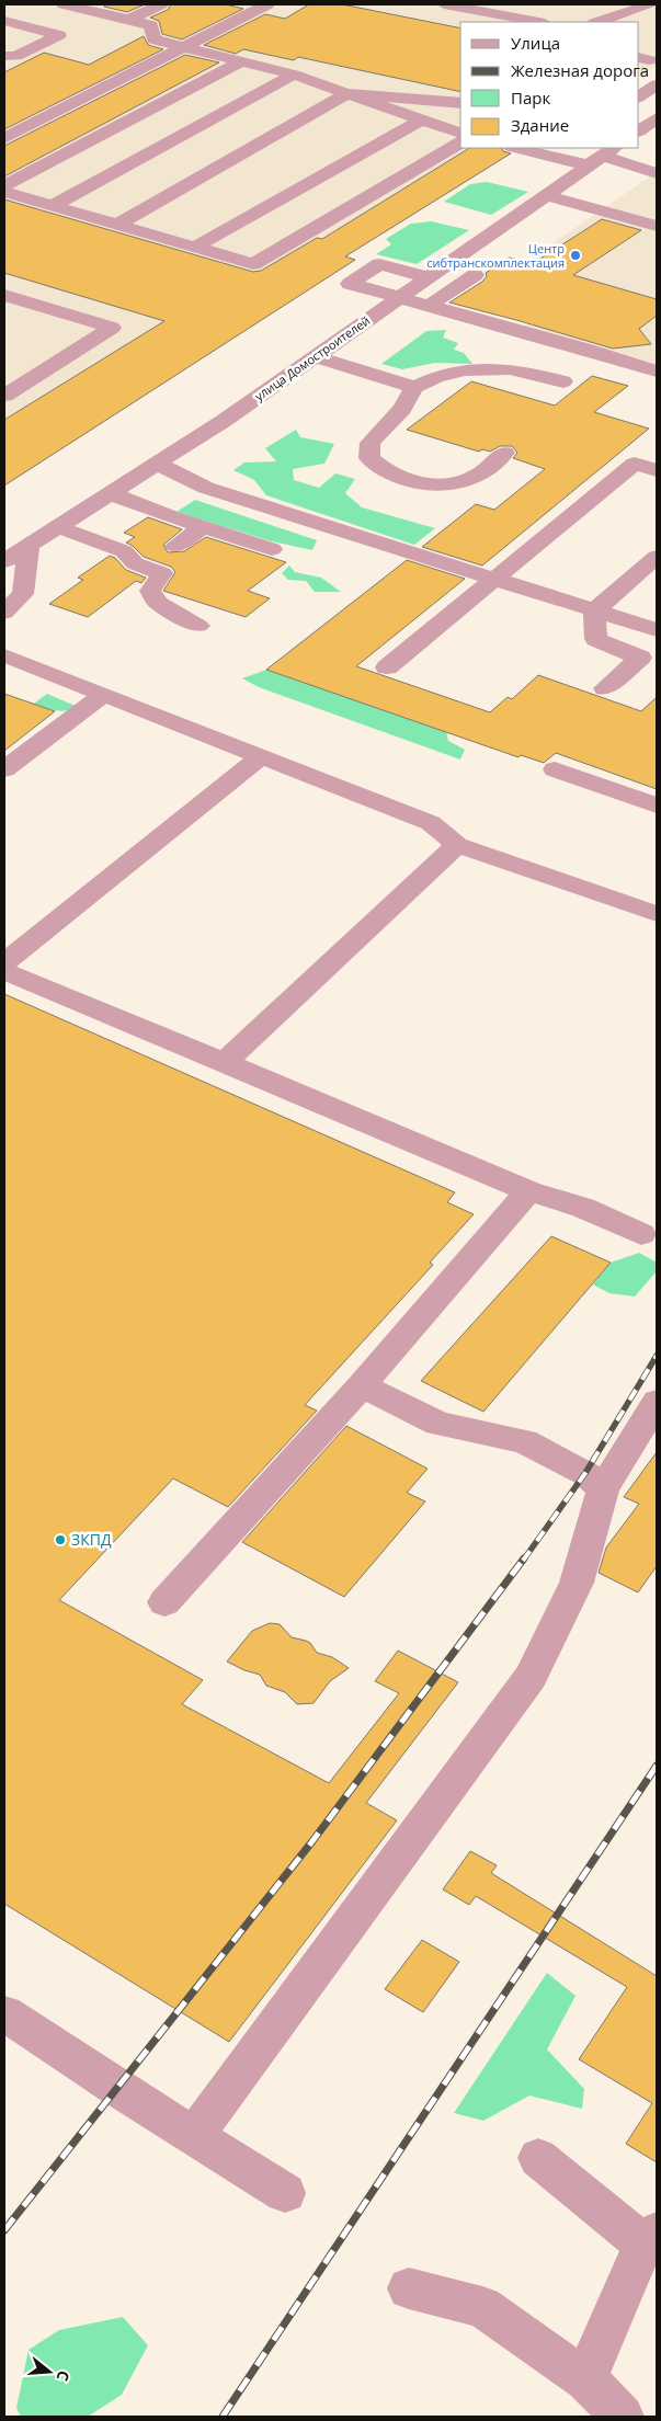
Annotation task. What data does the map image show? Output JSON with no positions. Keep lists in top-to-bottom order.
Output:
{
  "streets": {
    "street": ["улица Домостроителей"]
  },
  "places": ["Центр сибтранскомплектация", "ЗКПД"],
  "legend": [
    "Улица",
    "Железная дорога",
    "Парк",
    "Здание"
  ],
  "north": "right"
}
